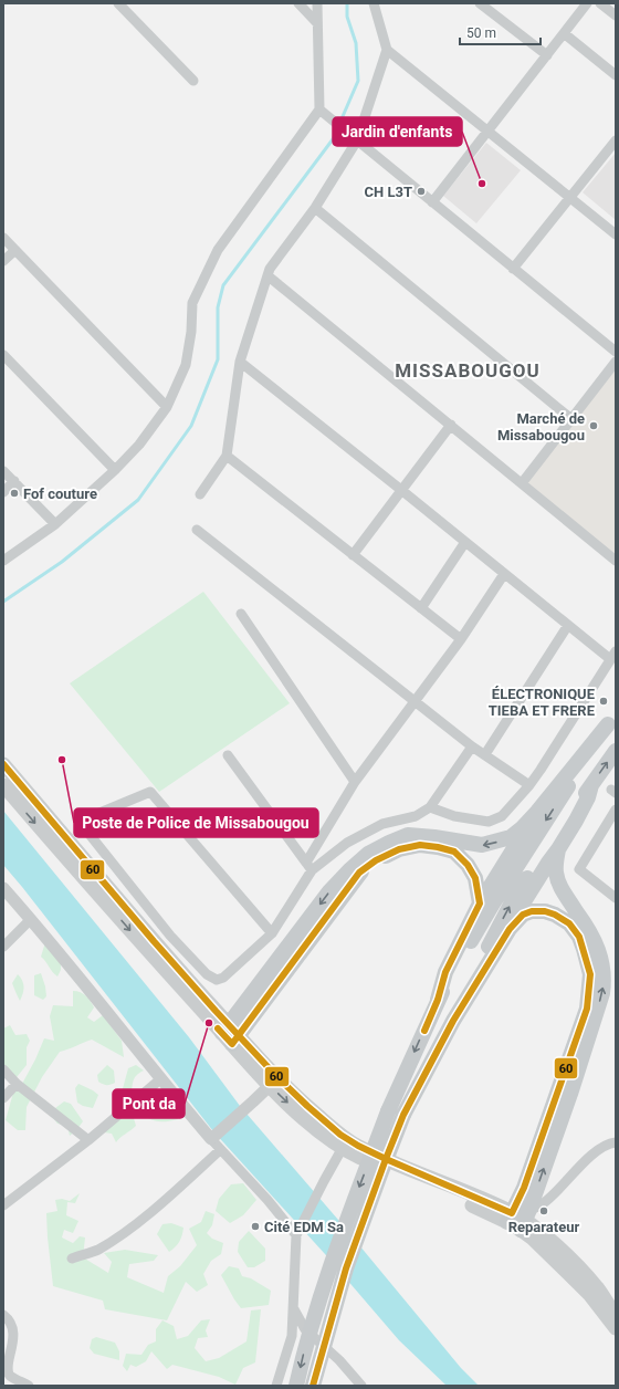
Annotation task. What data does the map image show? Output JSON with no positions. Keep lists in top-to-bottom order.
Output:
{
  "districts": ["MISSABOUGOU"],
  "places": [
    "Jardin d'enfants",
    "CH L3T",
    "Marché de Missabougou",
    "Fof couture",
    "ÉLECTRONIQUE TIEBA ET FRERE",
    "Poste de Police de Missabougou",
    "Pont da",
    "Reparateur",
    "Cité EDM Sa"
  ],
  "lines": ["transit line 60"],
  "scale_bar": "50 m"
}
